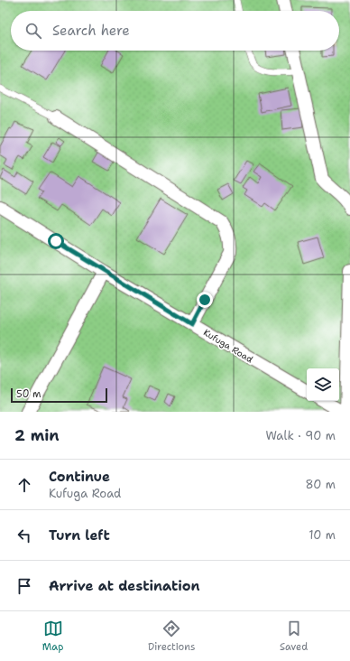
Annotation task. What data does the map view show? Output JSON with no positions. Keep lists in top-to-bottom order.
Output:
{
  "streets": {
    "street": ["Kufuga Road"]
  },
  "scale_bar": "50 m",
  "page": {
    "search": "Search here",
    "scale": "50 m",
    "heading": ["2 min", "Walk · 90 m"],
    "list": [
      ["Continue", "Kufuga Road", "80 m"],
      ["Turn left", "10 m"],
      "Arrive at destination"
    ],
    "nav": ["Map", "Directions", "Saved"]
  }
}
